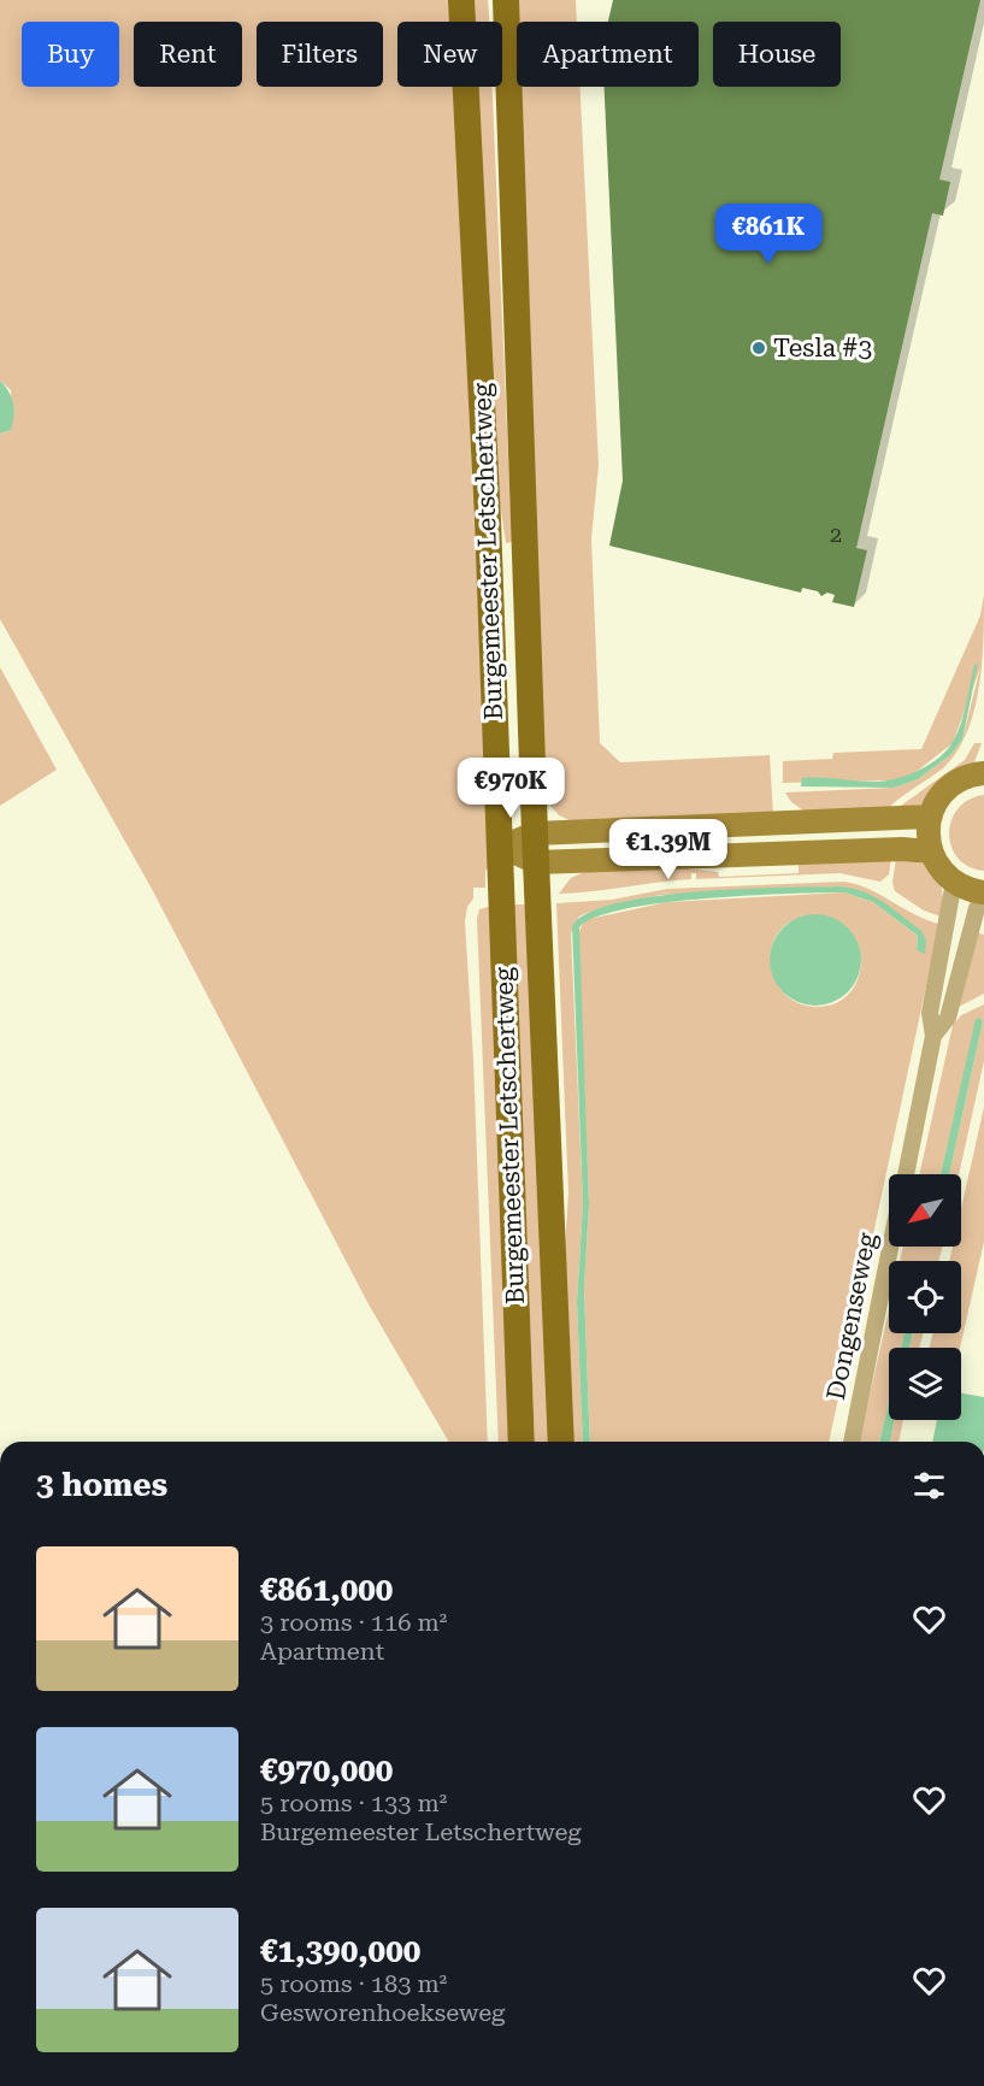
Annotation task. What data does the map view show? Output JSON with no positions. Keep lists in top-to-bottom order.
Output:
{
  "streets": {
    "main road": ["Burgemeester Letschertweg"],
    "street": ["Dongenseweg"]
  },
  "places": ["Tesla #3"],
  "house_numbers": ["2"],
  "north": "bottom left",
  "page": {
    "chip": [
      "Buy",
      "Rent",
      "Filters",
      "New",
      "Apartment",
      "House"
    ],
    "price": ["€861K", "€970K", "€1.39M"],
    "heading": "3 homes",
    "list": [
      {
        "name": "€861,000",
        "note": "3 rooms · 116 m² · Apartment"
      },
      {
        "name": "€970,000",
        "note": "5 rooms · 133 m² · Burgemeester Letschertweg"
      },
      {
        "name": "€1,390,000",
        "note": "5 rooms · 183 m² · Gesworenhoekseweg"
      }
    ]
  }
}
